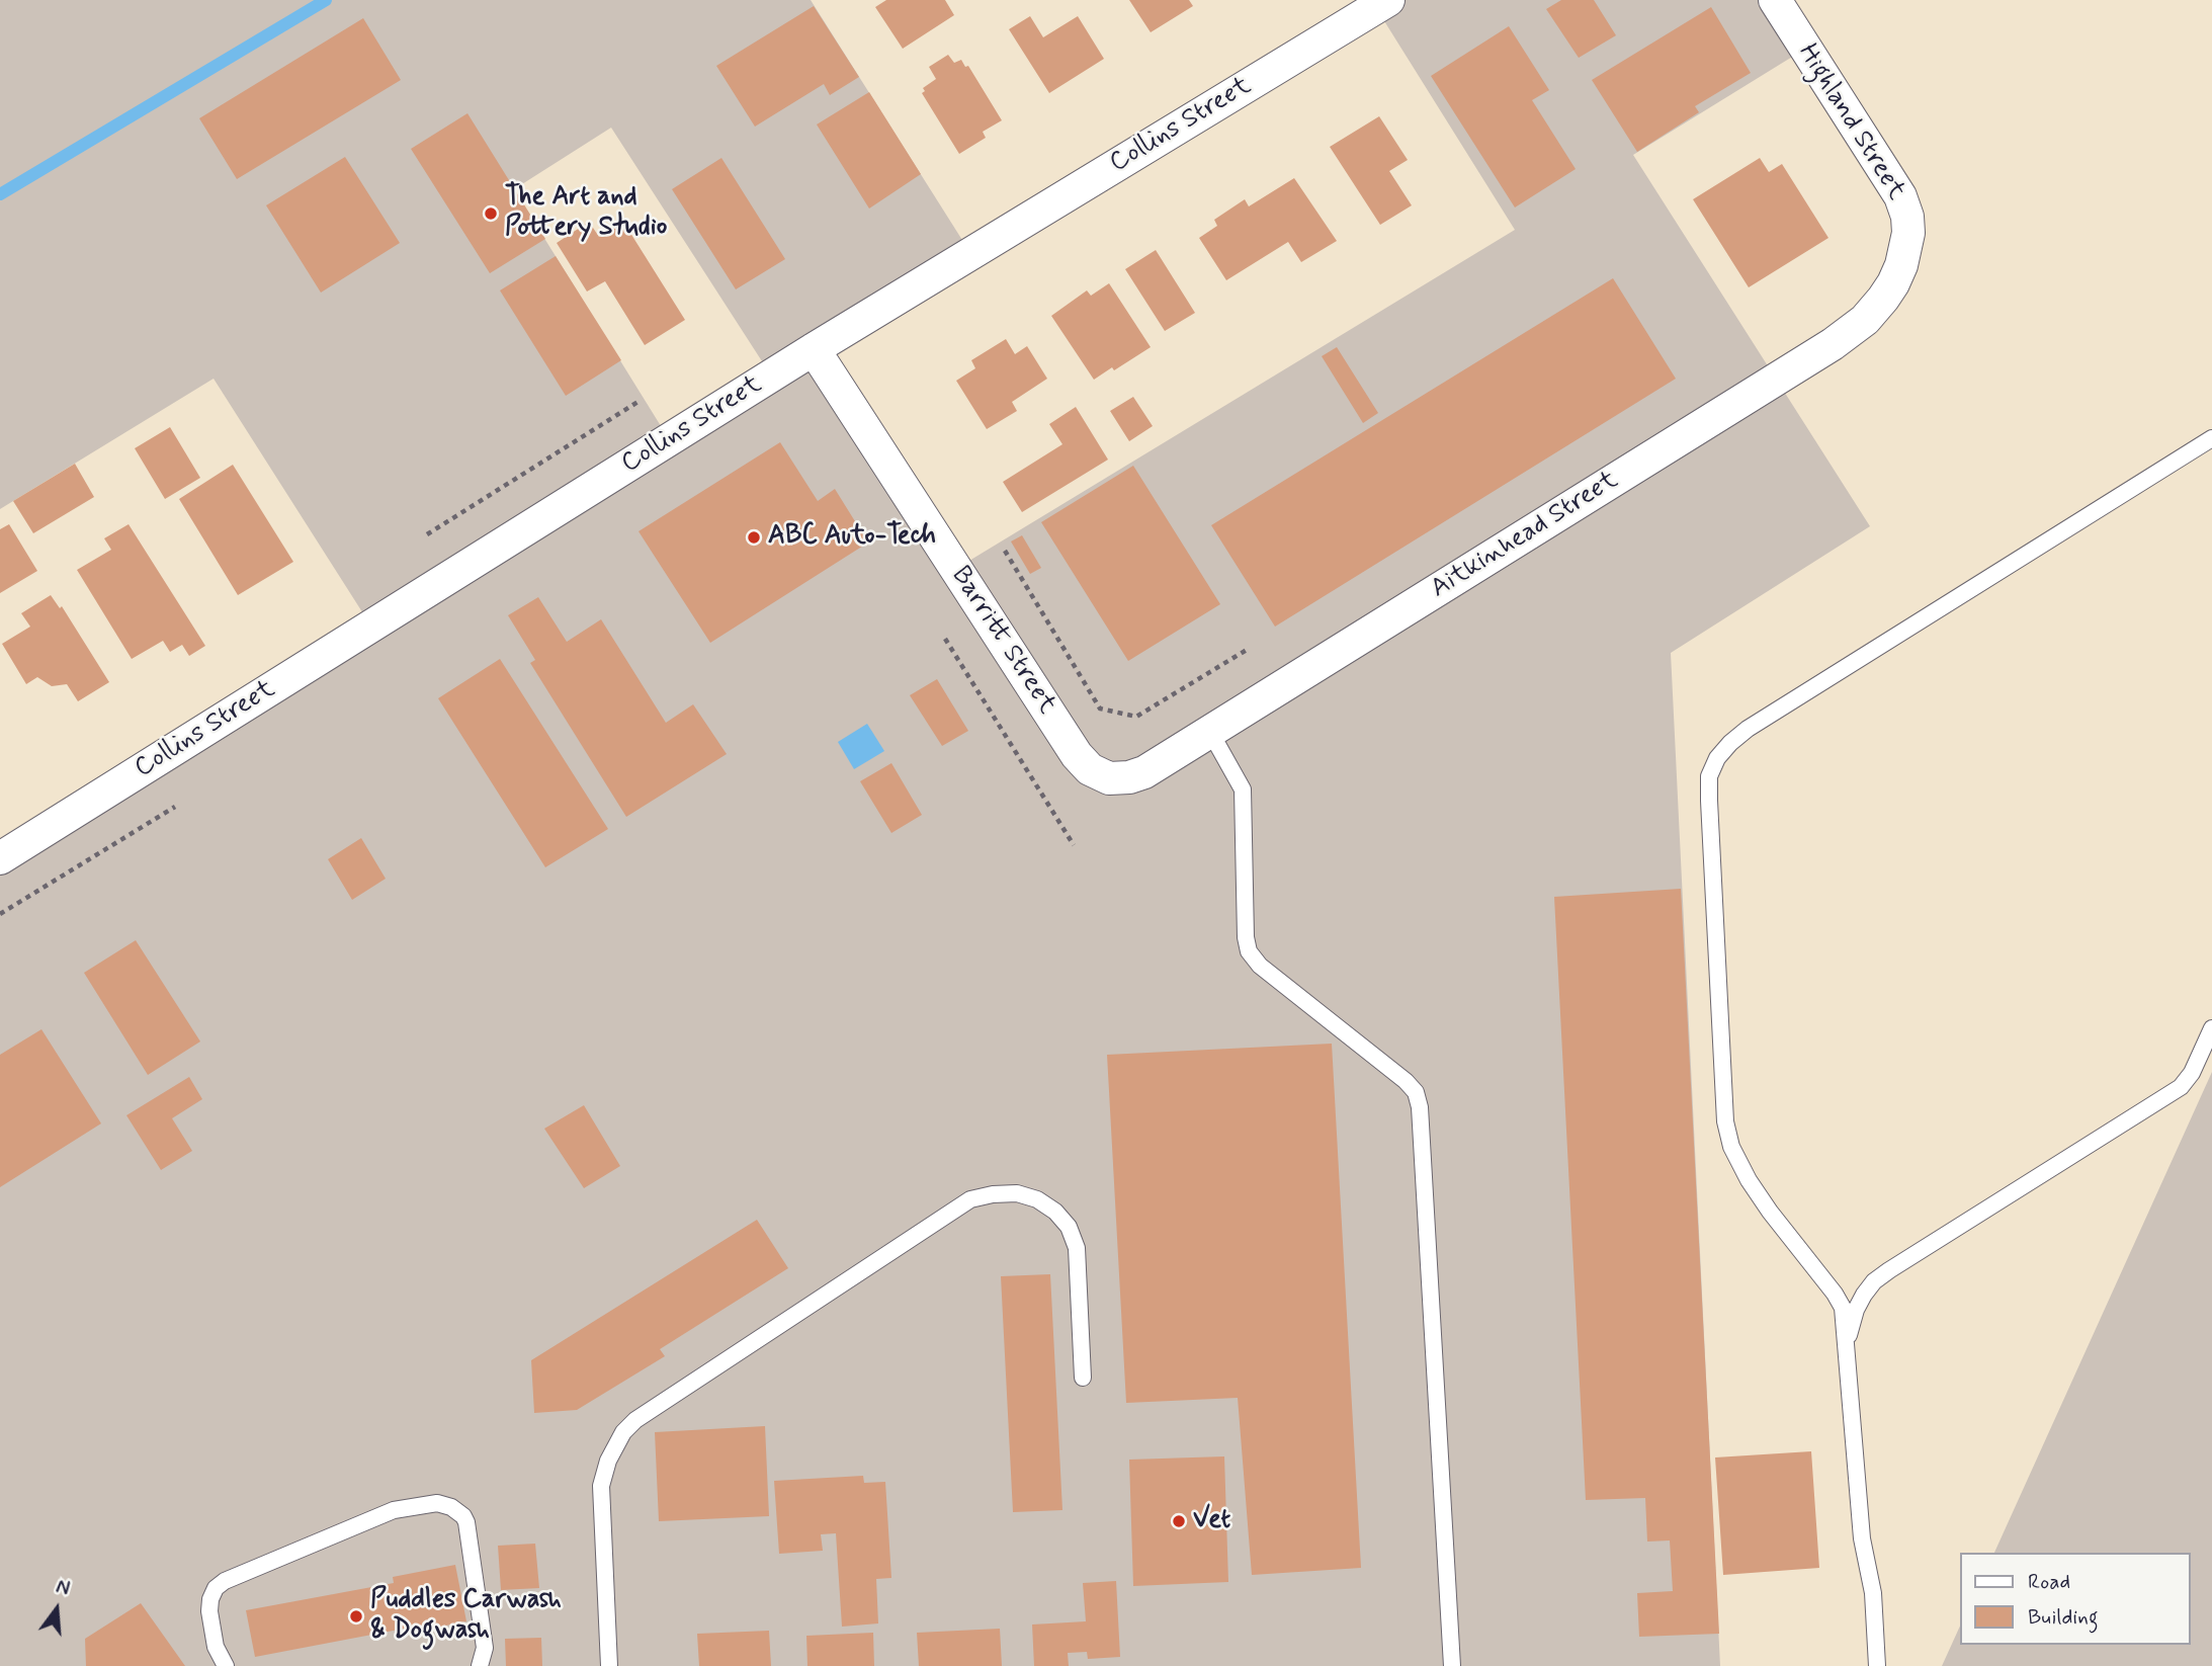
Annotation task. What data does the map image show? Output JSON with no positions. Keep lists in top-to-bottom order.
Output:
{
  "streets": {
    "street": [
      "Highland Street",
      "Collins Street",
      "Aitkinhead Street",
      "Barritt Street"
    ]
  },
  "crossings": [
    ["Highland Street", "Aitkinhead Street"],
    ["Collins Street", "Barritt Street"],
    ["Aitkinhead Street", "Barritt Street"]
  ],
  "places": [
    "The Art and Pottery Studio",
    "ABC Auto-Tech",
    "Vet",
    "Puddles Carwash & Dogwash"
  ],
  "legend": ["Road", "Building"],
  "north": "top"
}
